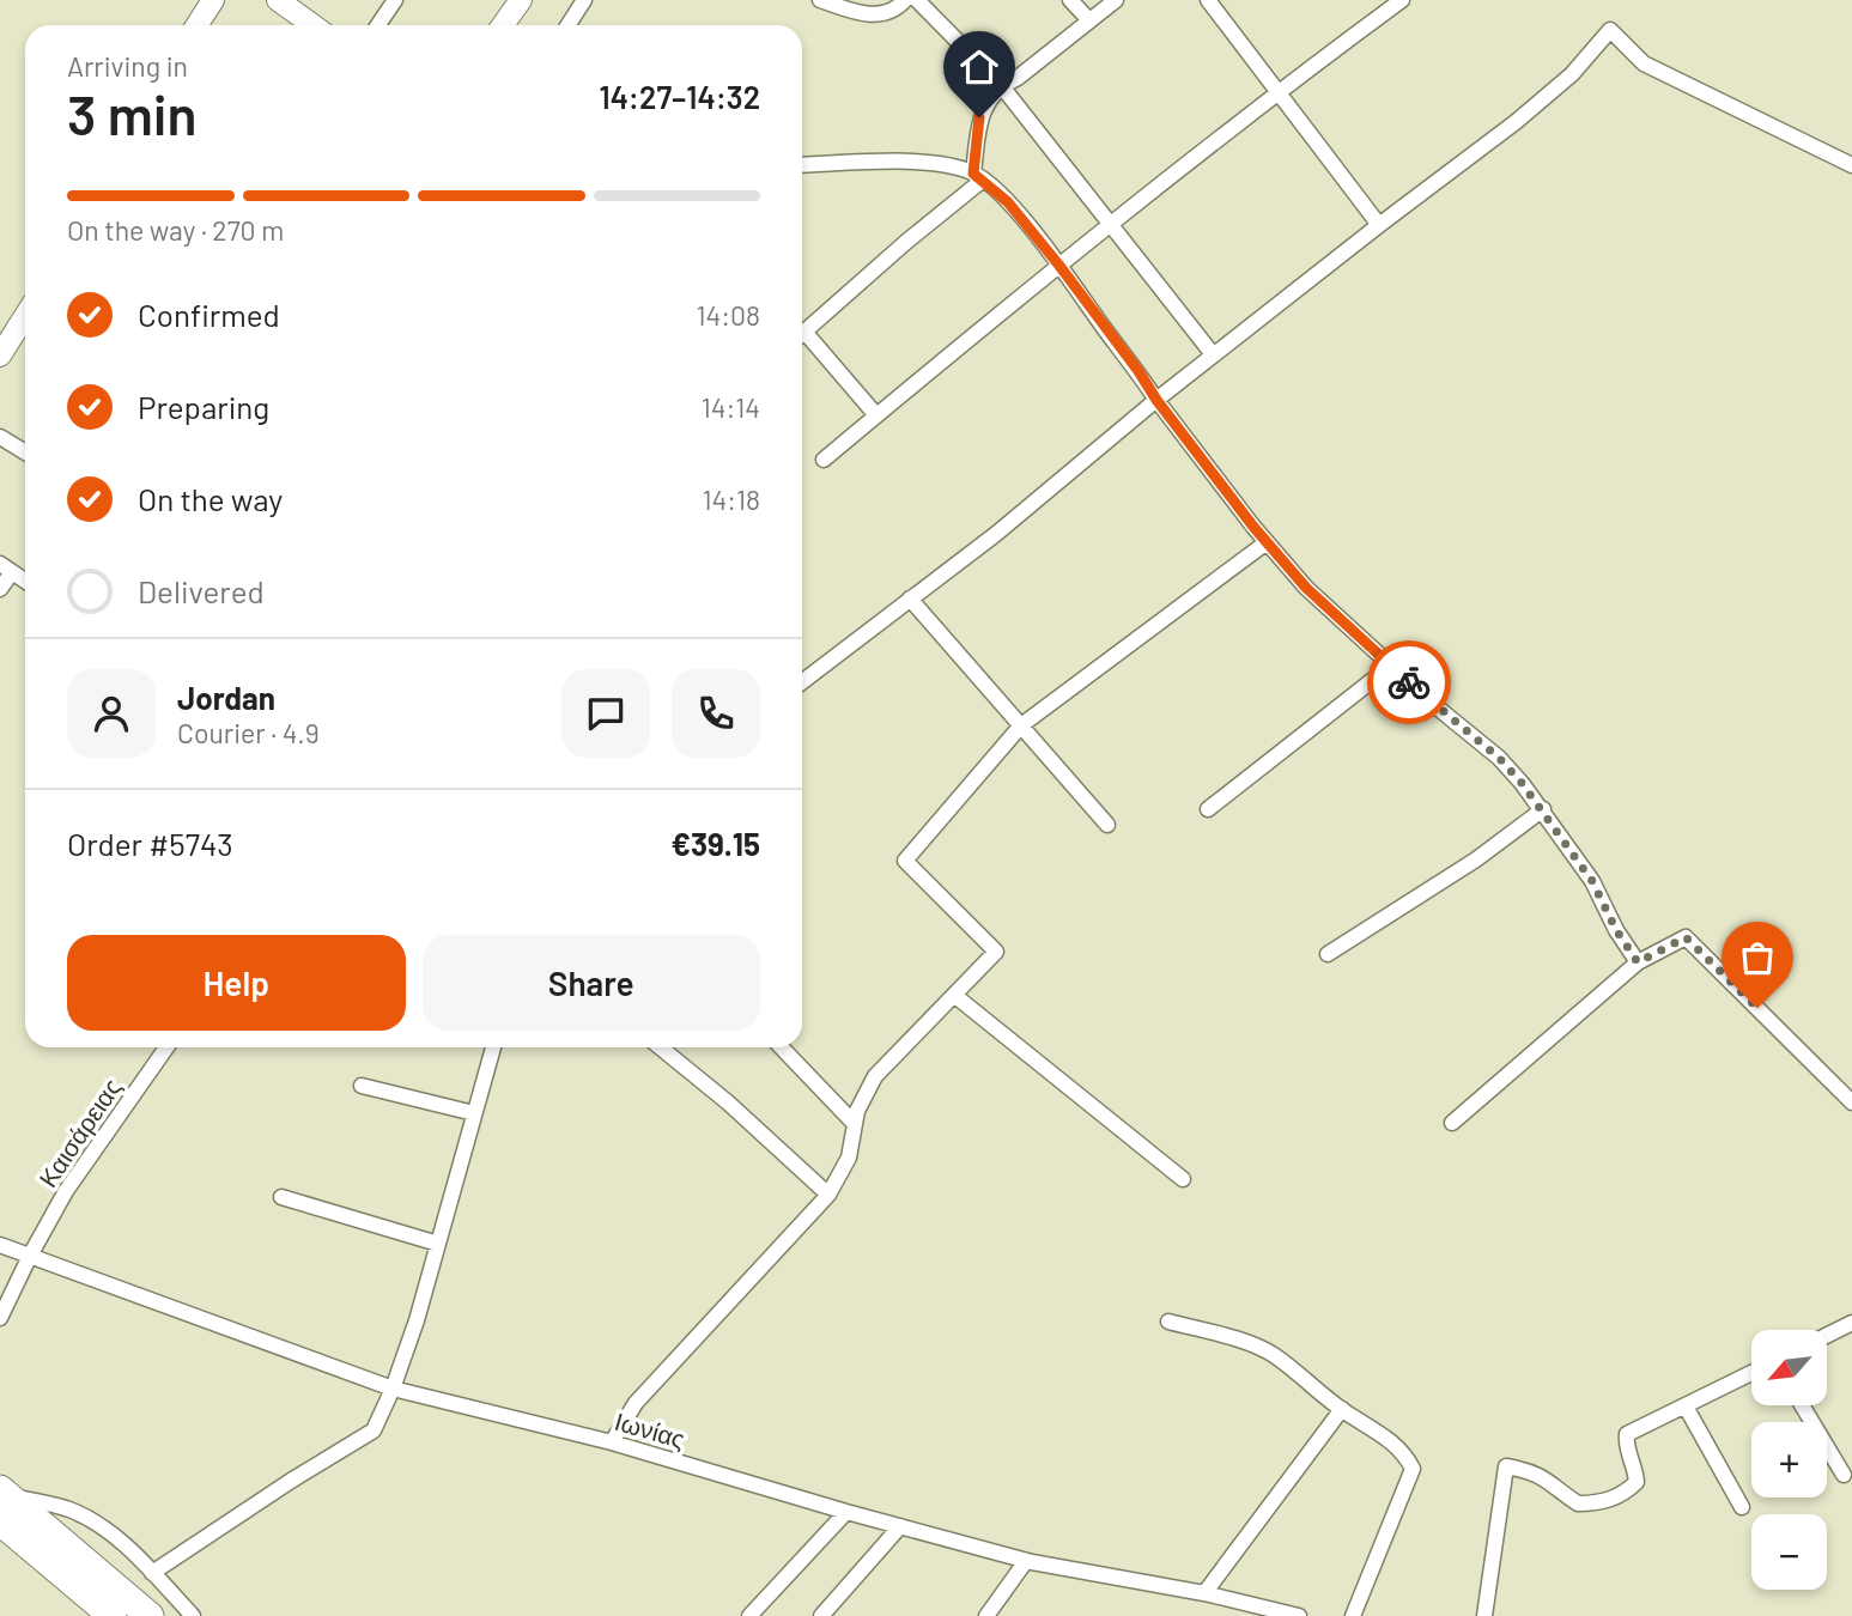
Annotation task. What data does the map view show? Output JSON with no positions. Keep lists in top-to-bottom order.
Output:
{
  "streets": {
    "street": ["Καισάρειας", "Ιωνίας"]
  },
  "crossings": [
    ["Καισάρειας", "Ιωνίας"]
  ],
  "north": "bottom left",
  "page": {
    "heading": ["3 min", "Arriving in", "14:27–14:32"],
    "panel": [
      "Jordan",
      "Courier · 4.9",
      "Order #5743",
      "€39.15"
    ],
    "bar": "On the way · 270 m",
    "list": [
      ["Confirmed", "14:08"],
      ["Preparing", "14:14"],
      ["On the way", "14:18"],
      "Delivered"
    ],
    "buttons": ["Help", "Share"],
    "map_buttons": ["+", "−"]
  }
}
